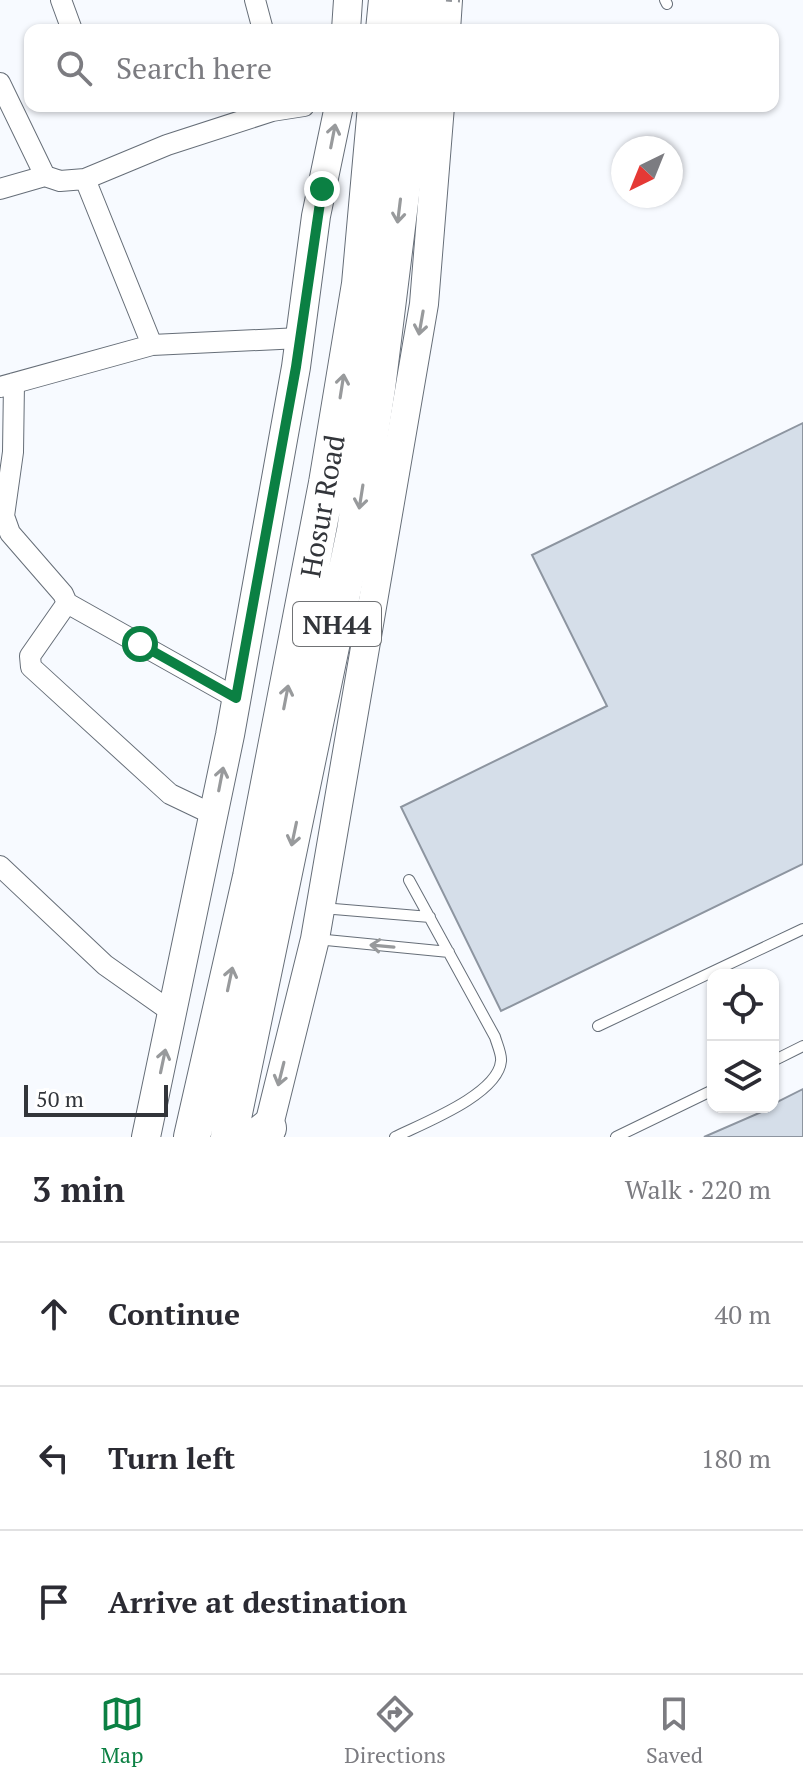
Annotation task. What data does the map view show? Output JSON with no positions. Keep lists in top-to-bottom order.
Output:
{
  "streets": {
    "highway": ["Hosur Road", "NH44"]
  },
  "scale_bar": "50 m",
  "north": "bottom left",
  "page": {
    "search": "Search here",
    "scale": "50 m",
    "heading": ["3 min", "Walk · 220 m"],
    "list": [
      ["Continue", "40 m"],
      ["Turn left", "180 m"],
      "Arrive at destination"
    ],
    "nav": ["Map", "Directions", "Saved"]
  }
}
